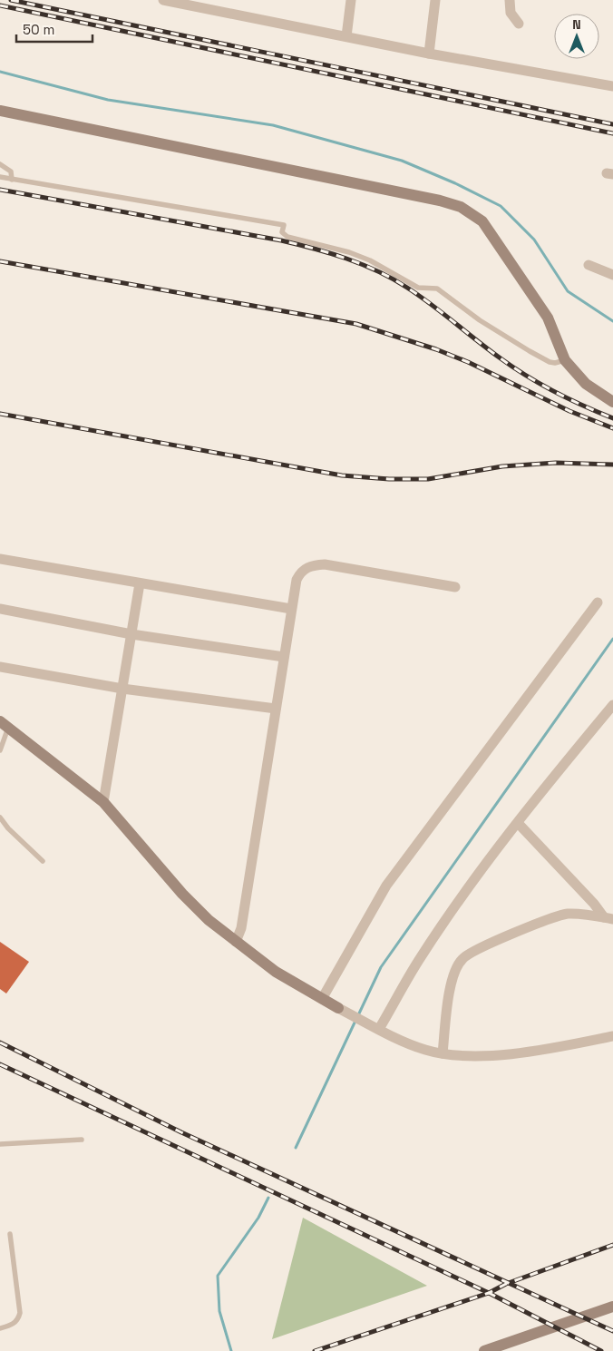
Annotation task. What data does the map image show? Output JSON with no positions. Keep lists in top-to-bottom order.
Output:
{
  "scale_bar": "50 m",
  "north": "top"
}
